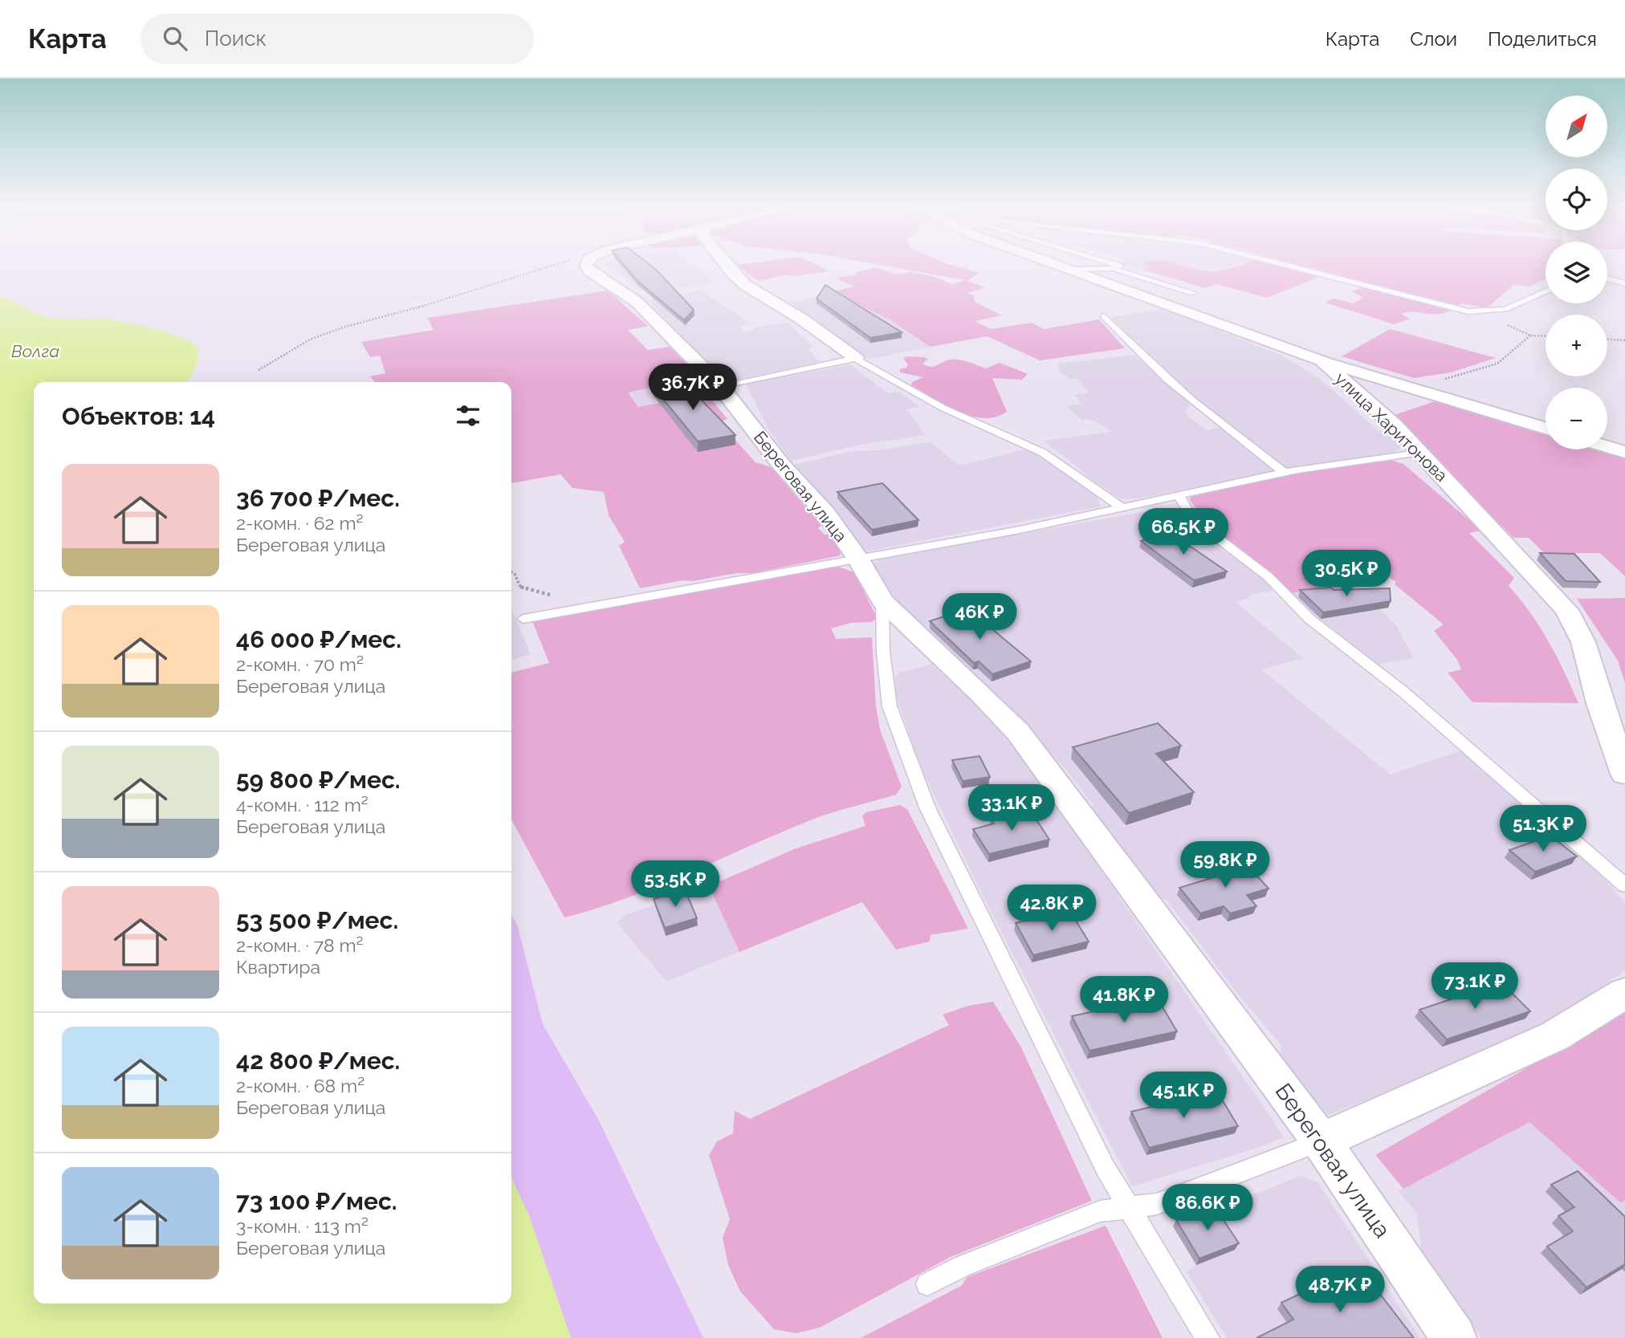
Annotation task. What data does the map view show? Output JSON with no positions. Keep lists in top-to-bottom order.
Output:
{
  "streets": {
    "street": ["улица Харитонова", "Береговая улица"]
  },
  "water": ["Волга"],
  "north": "top right",
  "page": {
    "header": "Карта",
    "search": "Поиск",
    "nav": ["Карта", "Слои", "Поделиться"],
    "map_buttons": ["+", "−"],
    "price": [
      "36.7K ₽",
      "66.5K ₽",
      "30.5K ₽",
      "46K ₽",
      "33.1K ₽",
      "51.3K ₽",
      "59.8K ₽",
      "53.5K ₽",
      "42.8K ₽",
      "73.1K ₽",
      "41.8K ₽",
      "45.1K ₽",
      "86.6K ₽",
      "48.7K ₽"
    ],
    "heading": "Объектов: 14",
    "list": [
      {
        "name": "36 700 ₽/мес.",
        "note": "2-комн. · 62 m² · Береговая улица"
      },
      {
        "name": "46 000 ₽/мес.",
        "note": "2-комн. · 70 m² · Береговая улица"
      },
      {
        "name": "59 800 ₽/мес.",
        "note": "4-комн. · 112 m² · Береговая улица"
      },
      {
        "name": "53 500 ₽/мес.",
        "note": "2-комн. · 78 m² · Квартира"
      },
      {
        "name": "42 800 ₽/мес.",
        "note": "2-комн. · 68 m² · Береговая улица"
      },
      {
        "name": "73 100 ₽/мес.",
        "note": "3-комн. · 113 m² · Береговая улица"
      }
    ]
  }
}
